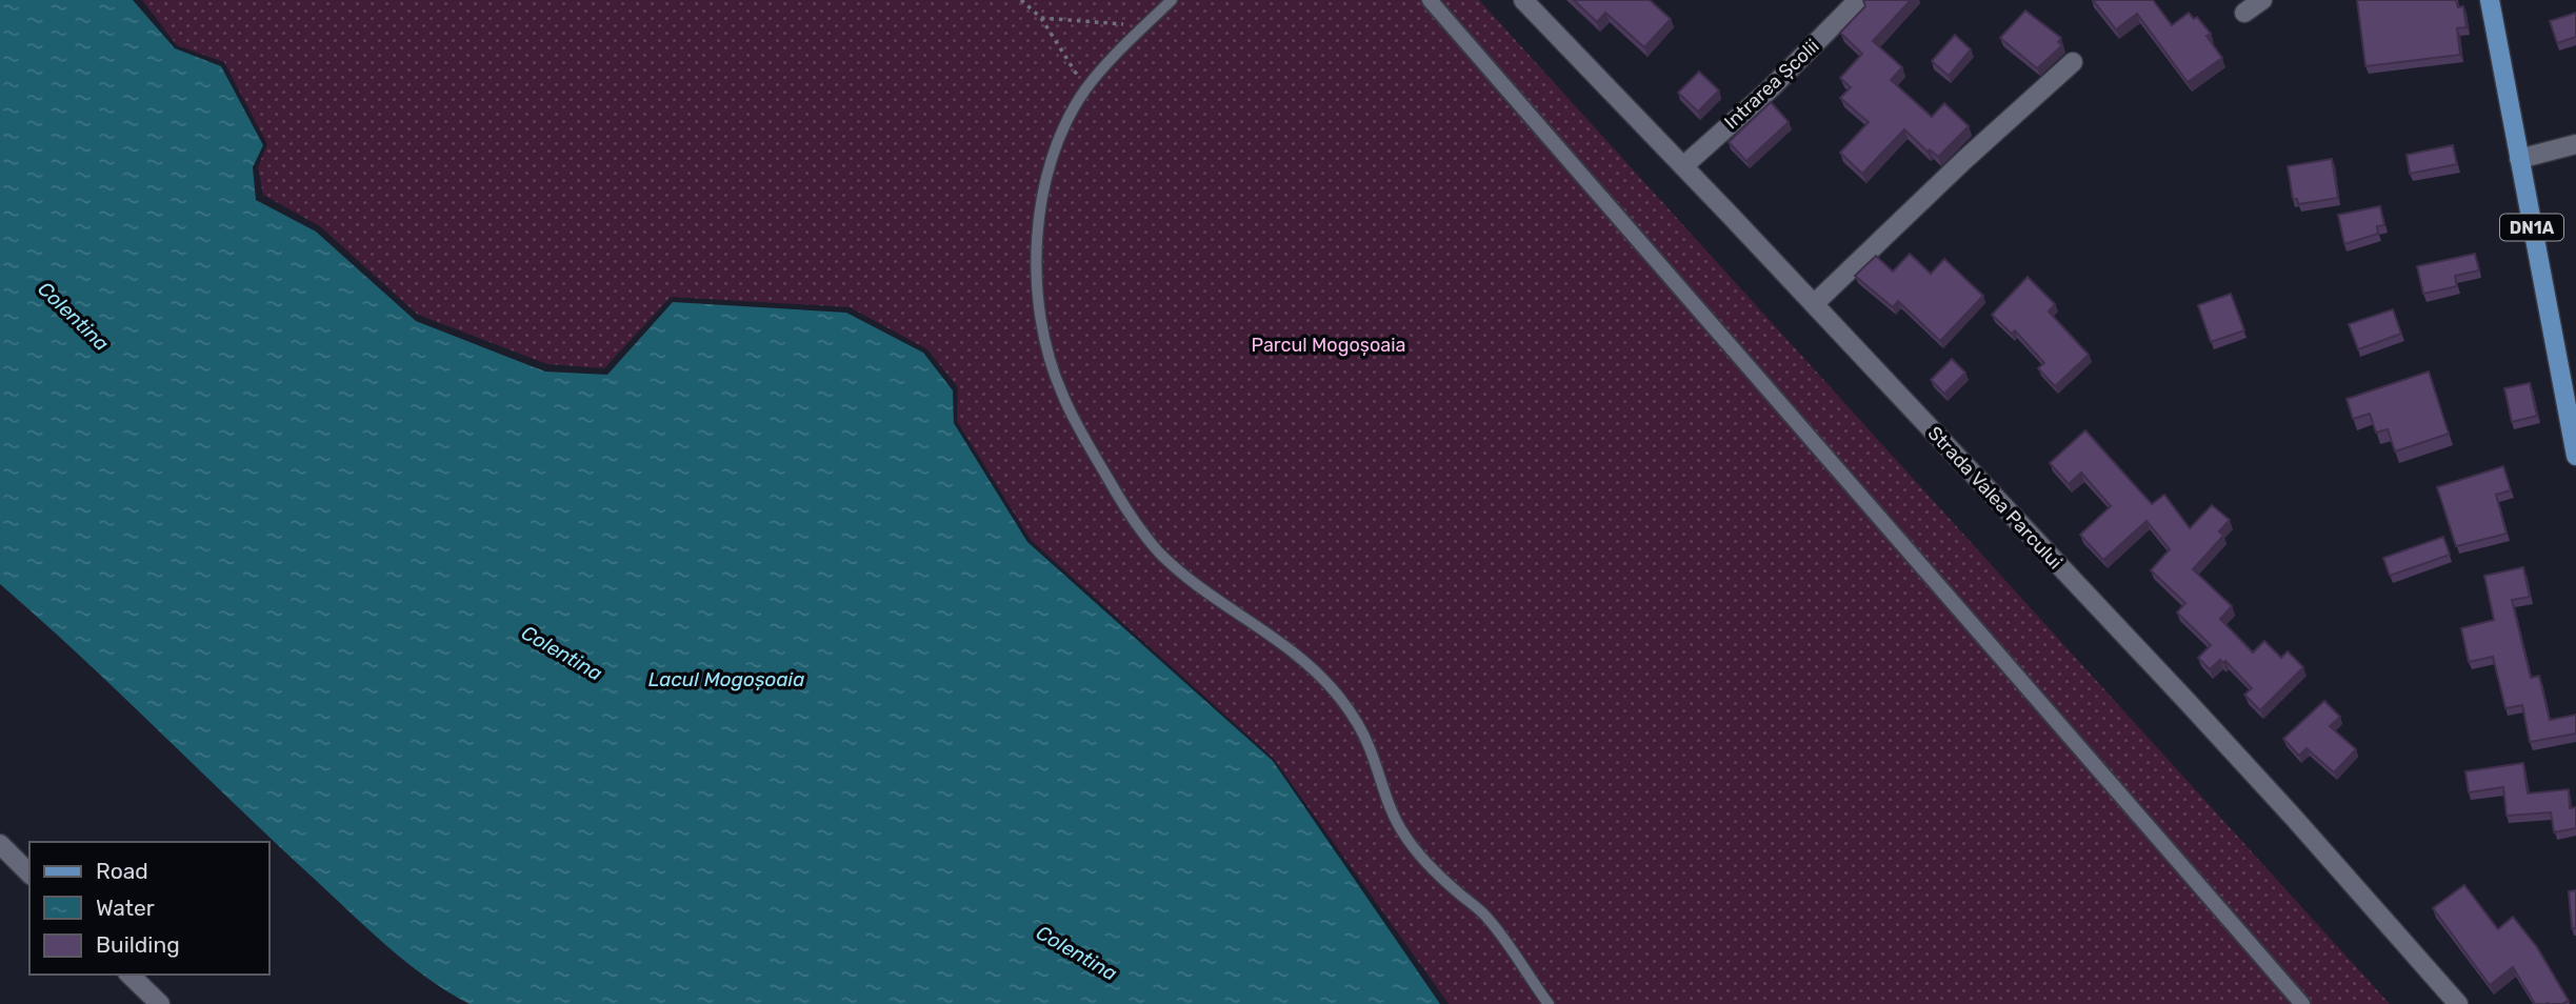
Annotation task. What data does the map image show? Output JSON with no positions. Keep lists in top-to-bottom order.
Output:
{
  "streets": {
    "main road": ["DN1A"],
    "street": ["Intrarea Școlii", "Strada Valea Parcului"]
  },
  "crossings": [
    ["Intrarea Școlii", "Strada Valea Parcului"]
  ],
  "water": ["Colentina", "Lacul Mogoșoaia"],
  "parks": ["Parcul Mogoșoaia"],
  "legend": ["Road", "Water", "Building"]
}
